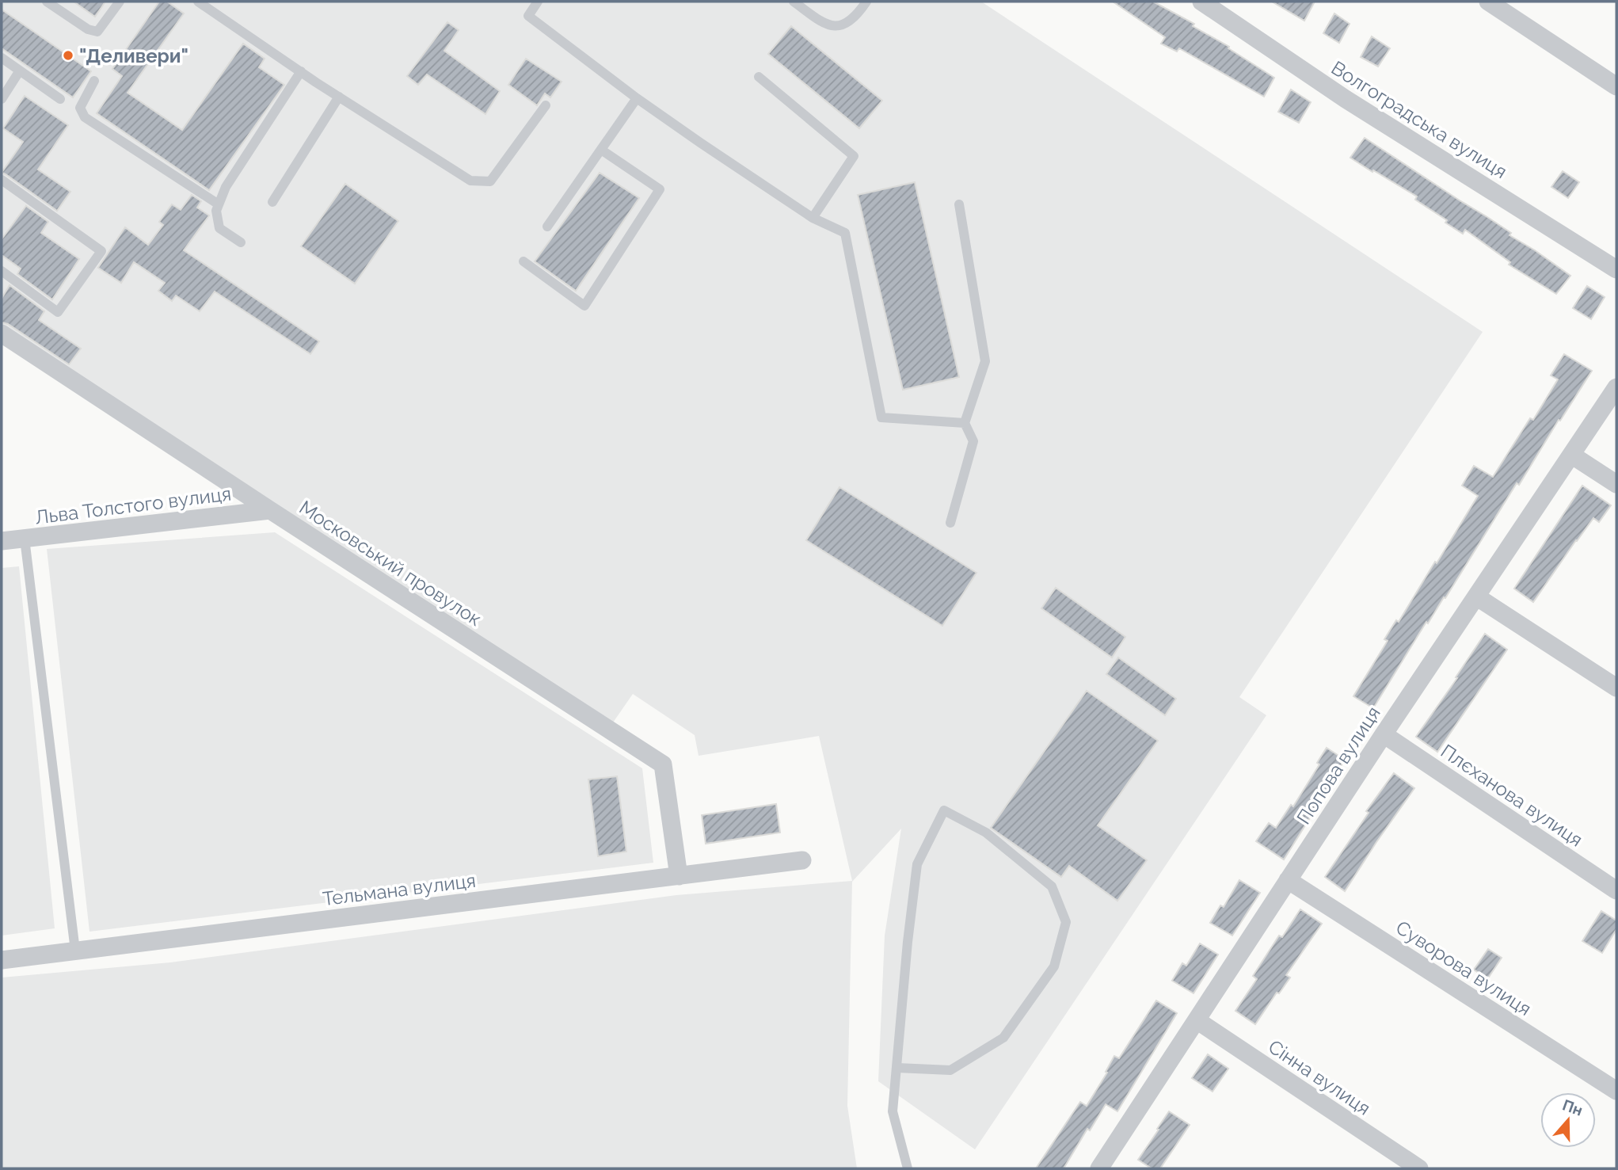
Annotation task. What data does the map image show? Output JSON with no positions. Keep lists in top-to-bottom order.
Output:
{
  "streets": {
    "street": [
      "Волгоградська вулиця",
      "Льва Толстого вулиця",
      "Московський провулок",
      "Попова вулиця",
      "Плєханова вулиця",
      "Тельмана вулиця",
      "Суворова вулиця",
      "Сінна вулиця"
    ]
  },
  "crossings": [
    ["Льва Толстого вулиця", "Московський провулок"],
    ["Московський провулок", "Тельмана вулиця"],
    ["Попова вулиця", "Плєханова вулиця"],
    ["Попова вулиця", "Суворова вулиця"],
    ["Попова вулиця", "Сінна вулиця"]
  ],
  "places": ["\"Деливери\""],
  "north": "top"
}
